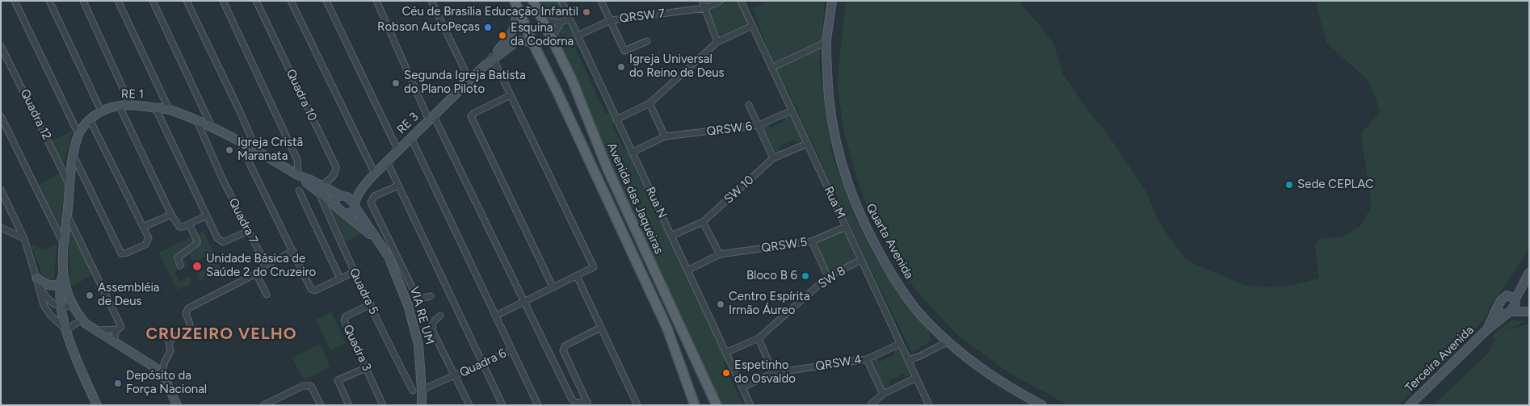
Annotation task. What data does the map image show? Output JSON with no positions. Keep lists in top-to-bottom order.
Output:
{
  "streets": {
    "main road": ["Avenida das Jaqueiras"],
    "street": [
      "QRSW 7",
      "RE 1",
      "Quadra 10",
      "Quadra 12",
      "RE 3",
      "QRSW 6",
      "SW 10",
      "Rua N",
      "Rua M",
      "Quadra 7",
      "Quarta Avenida",
      "QRSW 5",
      "SW 8",
      "Quadra 5",
      "VIA RE UM",
      "Quadra 3",
      "Terceira Avenida",
      "Quadra 6",
      "QRSW 4"
    ]
  },
  "crossings": [
    ["QRSW 7", "Rua N"],
    ["RE 1", "Quadra 10"],
    ["RE 1", "Quadra 12"],
    ["RE 1", "RE 3"],
    ["RE 1", "Quadra 7"],
    ["RE 1", "Quadra 5"],
    ["RE 1", "VIA RE UM"],
    ["Quadra 10", "Quadra 5"],
    ["RE 3", "Avenida das Jaqueiras"],
    ["RE 3", "VIA RE UM"],
    ["QRSW 6", "Rua N"],
    ["QRSW 6", "Rua M"],
    ["SW 10", "Rua N"],
    ["SW 10", "Rua M"],
    ["Rua N", "QRSW 5"],
    ["Rua N", "SW 8"],
    ["Rua N", "QRSW 4"],
    ["Rua M", "QRSW 5"],
    ["Rua M", "SW 8"],
    ["Rua M", "QRSW 4"],
    ["Quadra 5", "VIA RE UM"],
    ["Quadra 5", "Quadra 3"],
    ["Quadra 5", "Quadra 6"],
    ["VIA RE UM", "Quadra 6"]
  ],
  "districts": ["CRUZEIRO VELHO"],
  "places": [
    "Céu de Brasília Educação Infantil",
    "Robson AutoPeças",
    "Esquina da Codorna",
    "Igreja Universal do Reino de Deus",
    "Segunda Igreja Batista do Plano Piloto",
    "Igreja Cristã Maranata",
    "Sede CEPLAC",
    "Unidade Básica de Saúde 2 do Cruzeiro",
    "Bloco B 6",
    "Assembléia de Deus",
    "Centro Espírita Irmão Áureo",
    "Espetinho do Osvaldo",
    "Depósito da Força Nacional"
  ]
}
